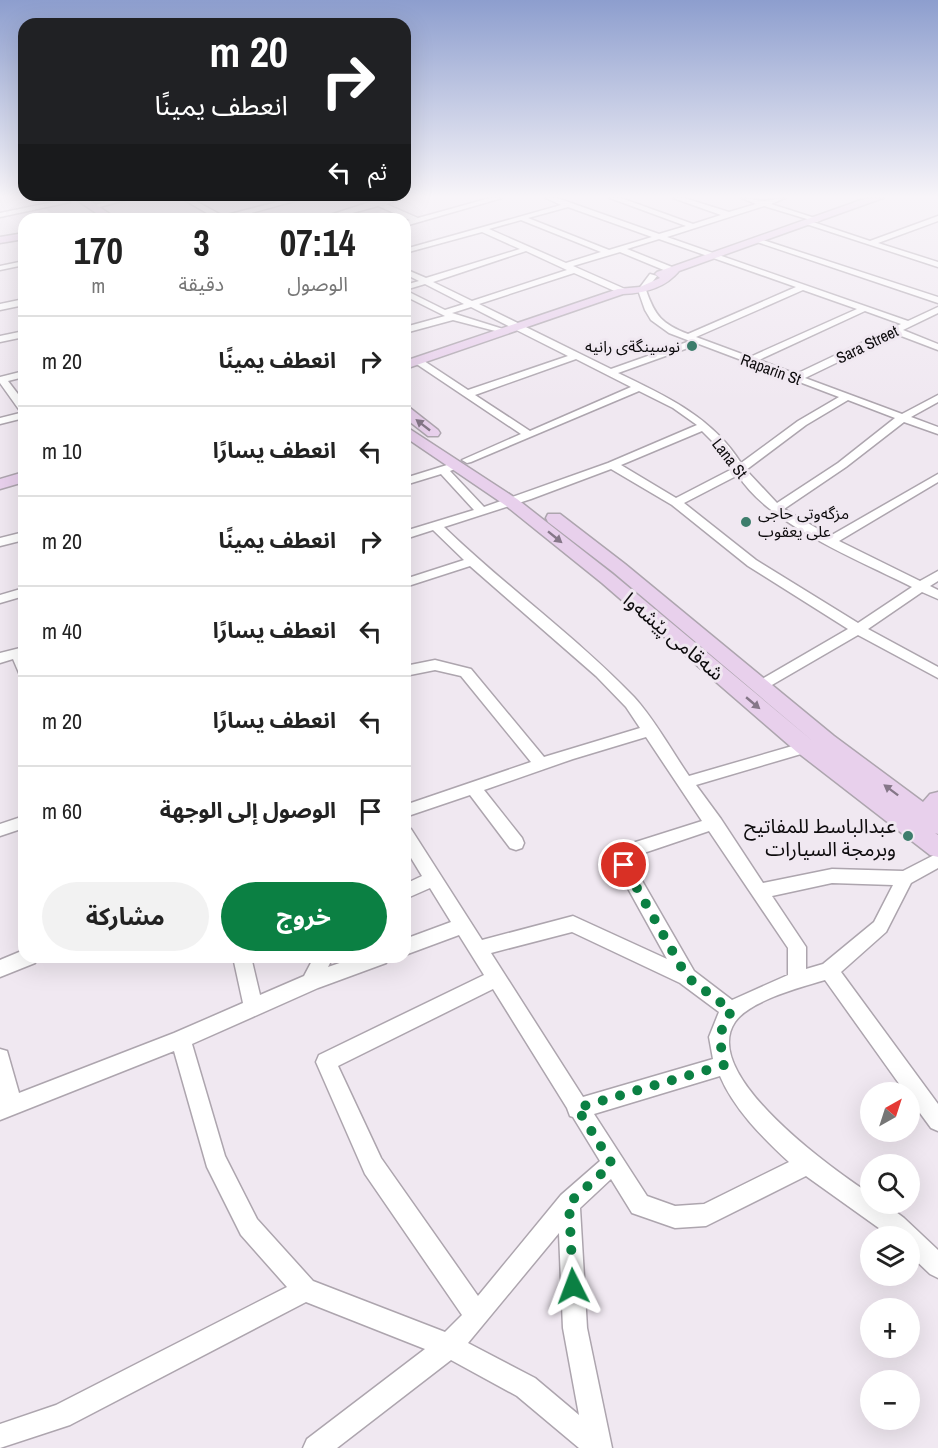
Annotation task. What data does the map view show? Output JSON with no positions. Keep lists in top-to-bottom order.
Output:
{
  "streets": {
    "main road": ["شەقامی پێشەوا"],
    "street": ["Sara Street", "Raparin St", "Lana St"]
  },
  "crossings": [
    ["Sara Street", "Raparin St"]
  ],
  "places": ["نوسينگةى رانيه", "مزگەوتی حاجی علی یعقوب", "عبدالباسط للمفاتيح وبرمجة السيارات"],
  "north": "top right",
  "page": {
    "turn": ["20 m", "انعطف يمينًا"],
    "then": "ثم",
    "eta": [
      "07:14",
      "الوصول",
      "3",
      "دقيقة",
      "170",
      "m"
    ],
    "list": [
      {
        "name": "انعطف يمينًا",
        "value": "20 m"
      },
      {
        "name": "انعطف يسارًا",
        "value": "10 m"
      },
      {
        "name": "انعطف يمينًا",
        "value": "20 m"
      },
      {
        "name": "انعطف يسارًا",
        "value": "40 m"
      },
      {
        "name": "انعطف يسارًا",
        "value": "20 m"
      },
      {
        "name": "الوصول إلى الوجهة",
        "value": "60 m"
      }
    ],
    "buttons": ["خروج", "مشاركة"],
    "map_buttons": ["+", "−"]
  }
}
